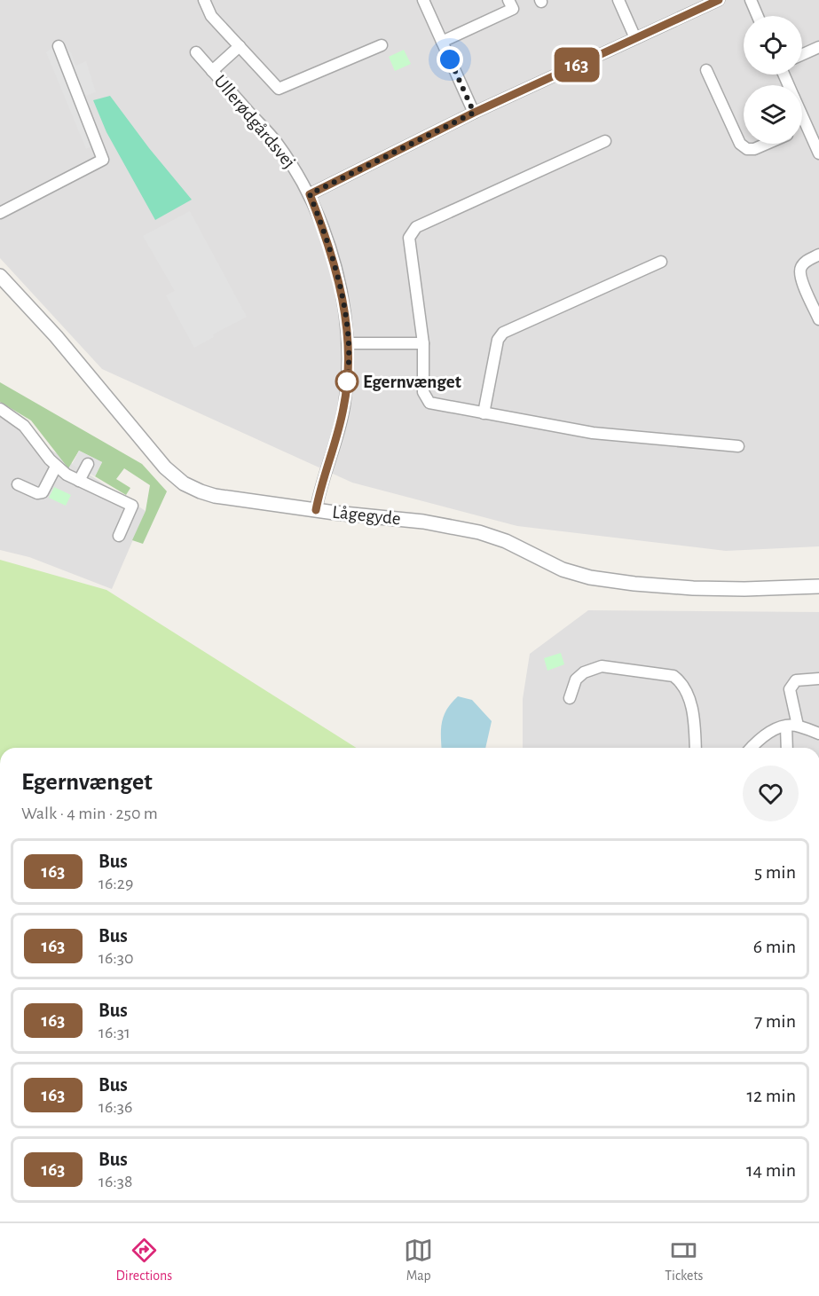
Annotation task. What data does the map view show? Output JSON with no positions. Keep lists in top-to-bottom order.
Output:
{
  "streets": {
    "street": ["Ullerødgårdsvej", "Lågegyde"]
  },
  "crossings": [
    ["Ullerødgårdsvej", "Lågegyde"]
  ],
  "places": ["Egernvænget"],
  "lines": ["bus line 163"],
  "page": {
    "on_map": "163",
    "heading": ["Egernvænget", "Walk · 4 min · 250 m"],
    "list": [
      {
        "mark": "163",
        "name": "Bus",
        "note": "16:29",
        "value": "5 min"
      },
      {
        "mark": "163",
        "name": "Bus",
        "note": "16:30",
        "value": "6 min"
      },
      {
        "mark": "163",
        "name": "Bus",
        "note": "16:31",
        "value": "7 min"
      },
      {
        "mark": "163",
        "name": "Bus",
        "note": "16:36",
        "value": "12 min"
      },
      {
        "mark": "163",
        "name": "Bus",
        "note": "16:38",
        "value": "14 min"
      }
    ],
    "tabs": ["Directions", "Map", "Tickets"]
  }
}
